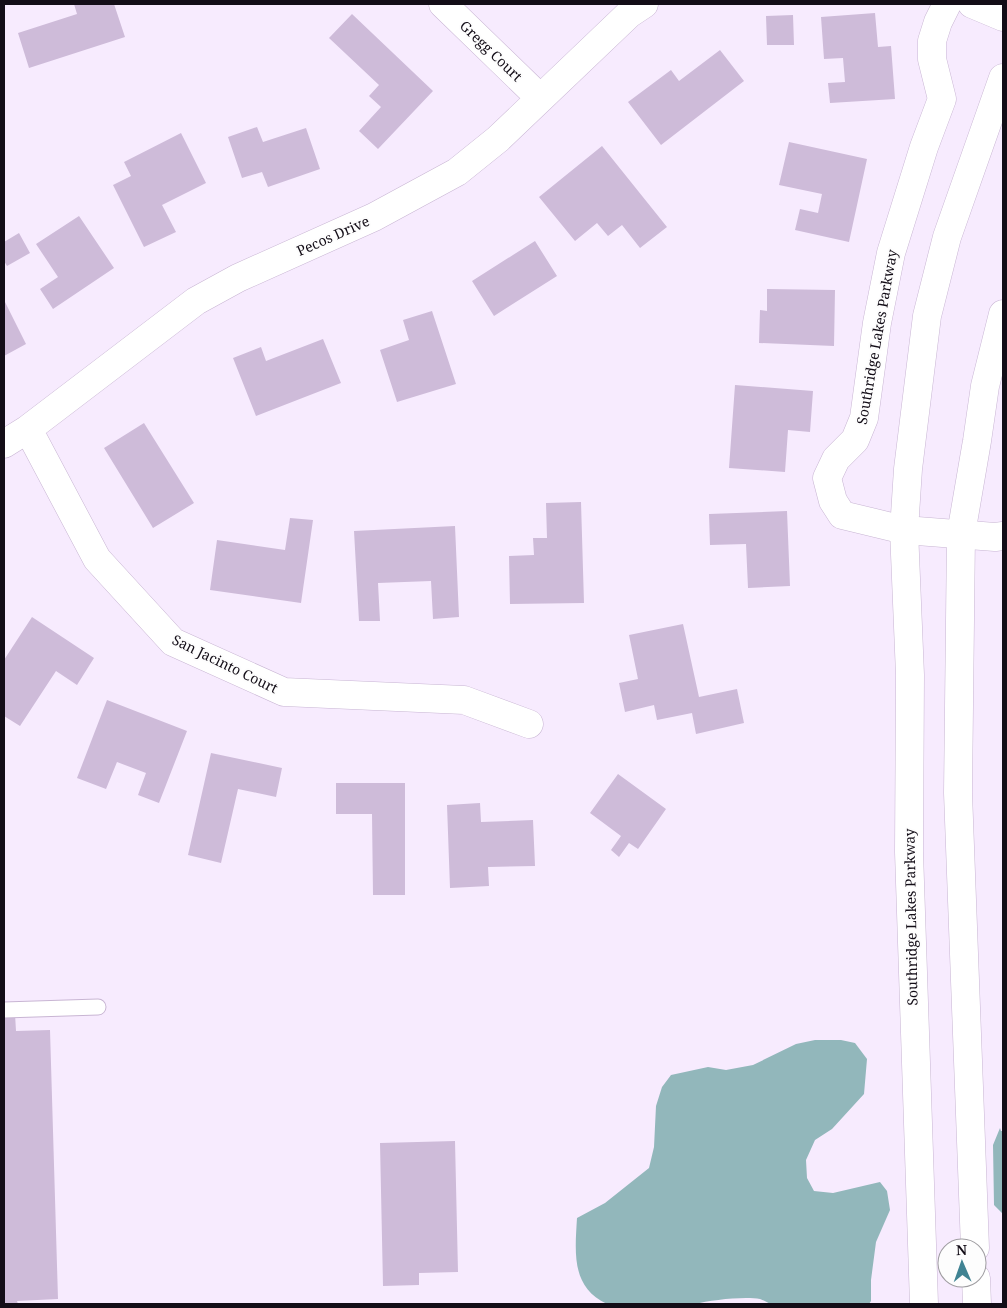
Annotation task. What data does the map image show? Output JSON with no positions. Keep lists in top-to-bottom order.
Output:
{
  "streets": {
    "street": [
      "Gregg Court",
      "Pecos Drive",
      "Southridge Lakes Parkway",
      "San Jacinto Court"
    ]
  },
  "crossings": [
    ["Gregg Court", "Pecos Drive"],
    ["Pecos Drive", "San Jacinto Court"]
  ],
  "north": "top"
}
